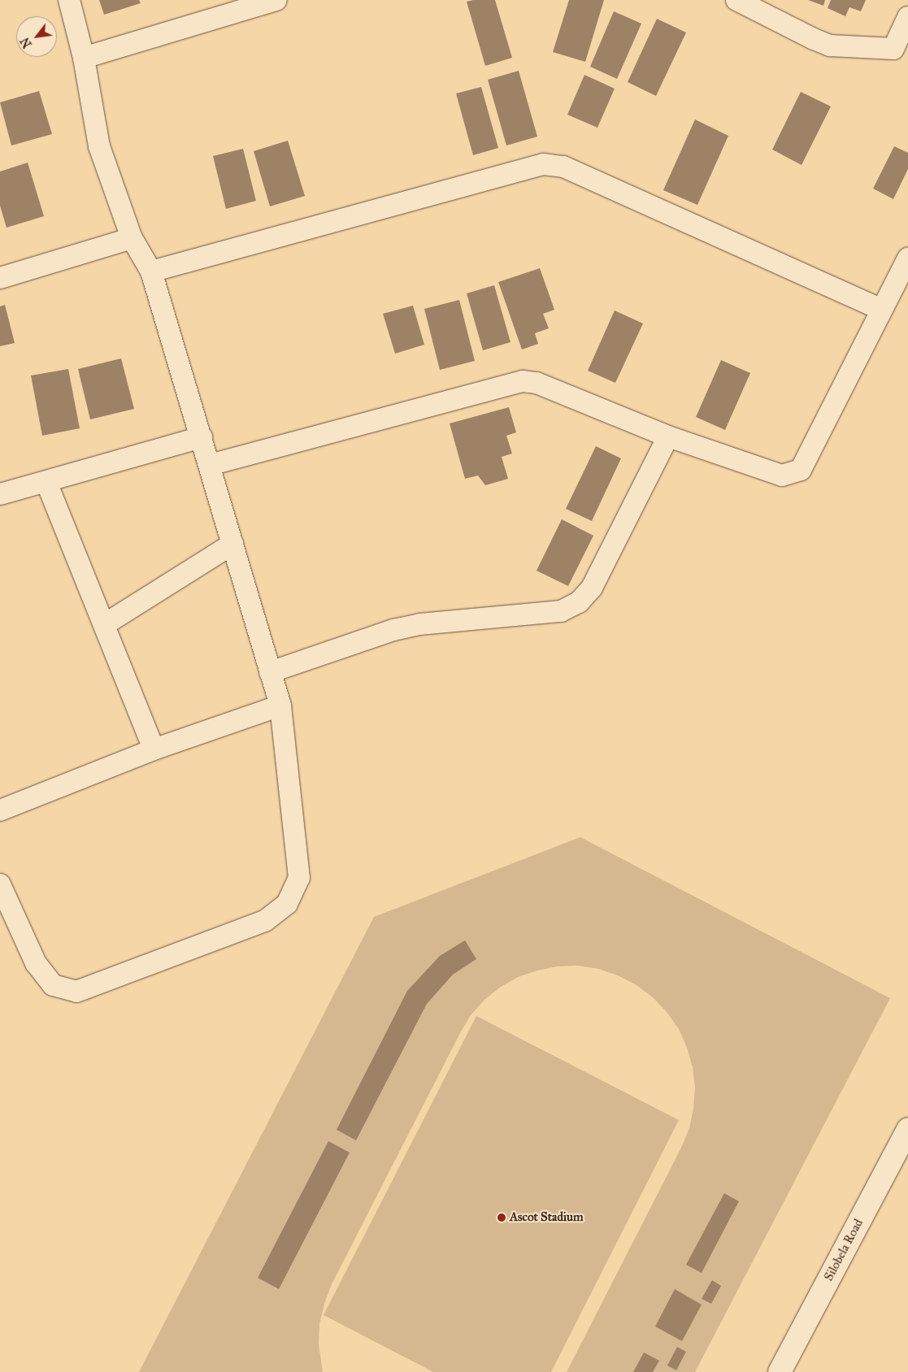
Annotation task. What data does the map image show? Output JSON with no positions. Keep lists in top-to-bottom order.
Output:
{
  "streets": {
    "street": ["Silobela Road"]
  },
  "places": ["Ascot Stadium"],
  "north": "bottom left"
}
